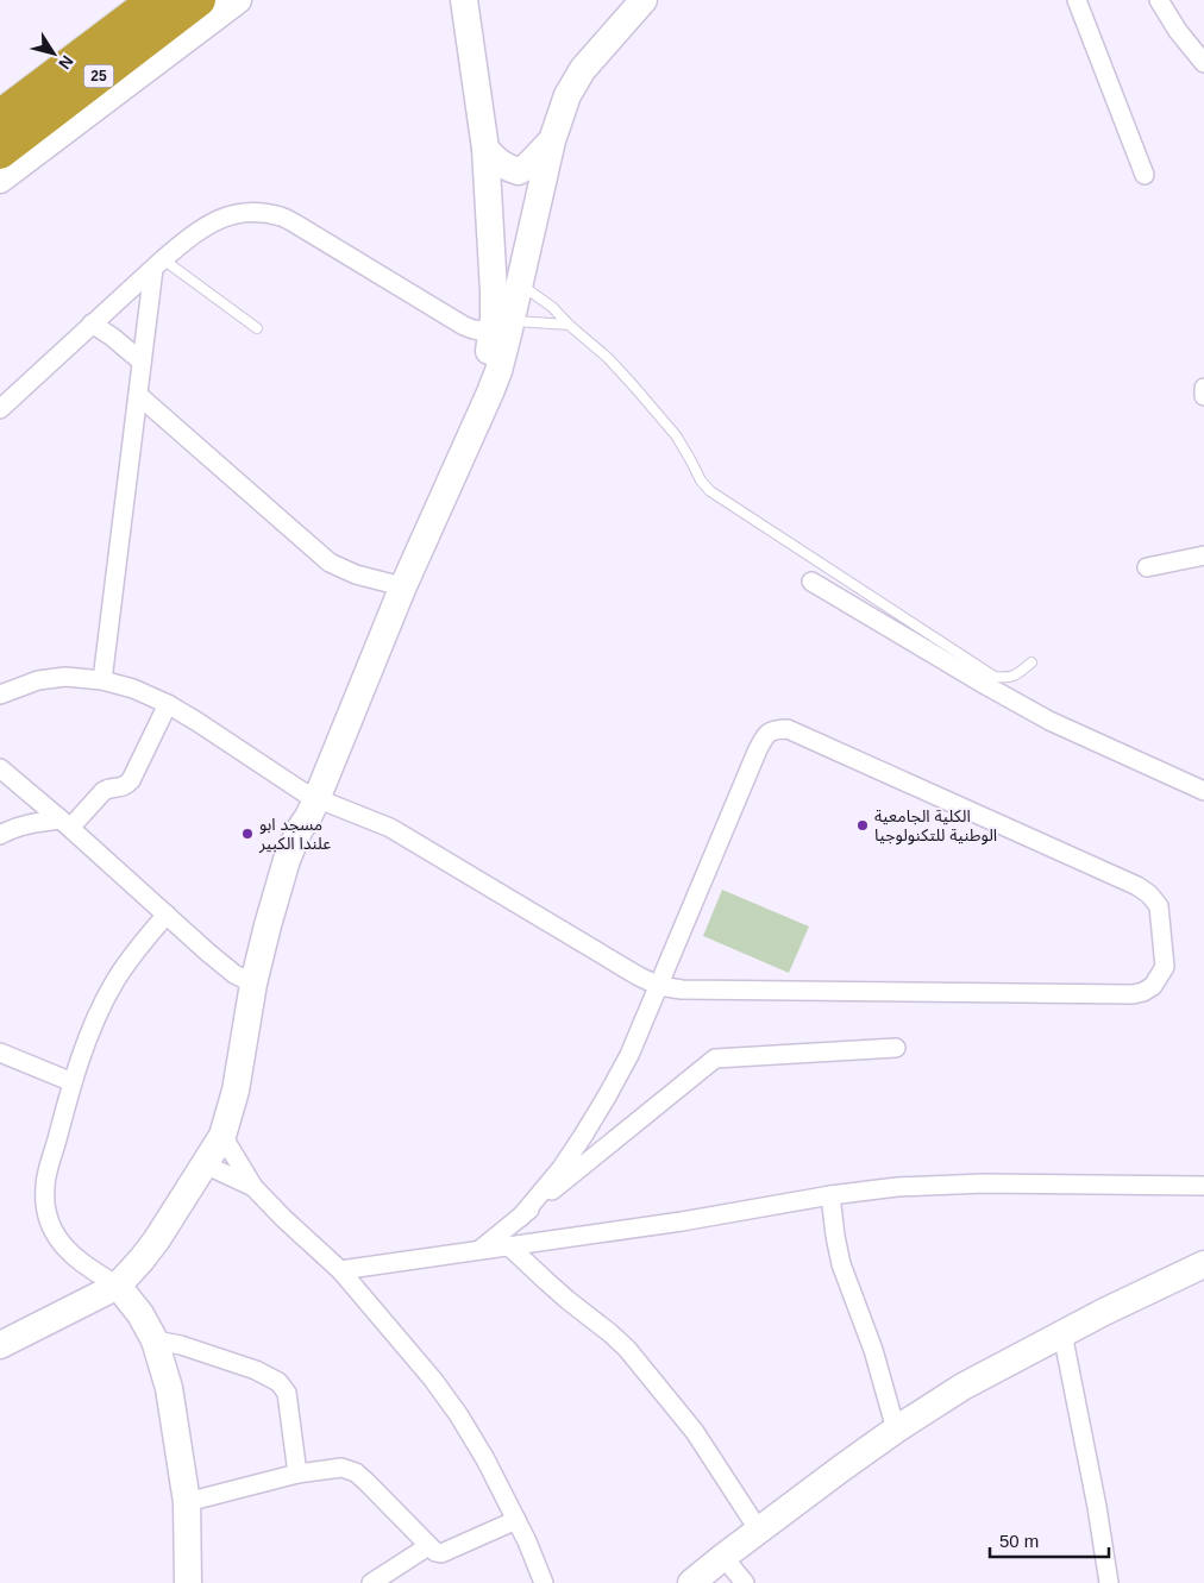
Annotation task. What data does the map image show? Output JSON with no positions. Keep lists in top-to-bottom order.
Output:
{
  "streets": {
    "highway": ["25"]
  },
  "places": ["الكلية الجامعية الوطنية للتكنولوجيا", "مسجد ابو علندا الكبير"],
  "scale_bar": "50 m",
  "north": "bottom right"
}
